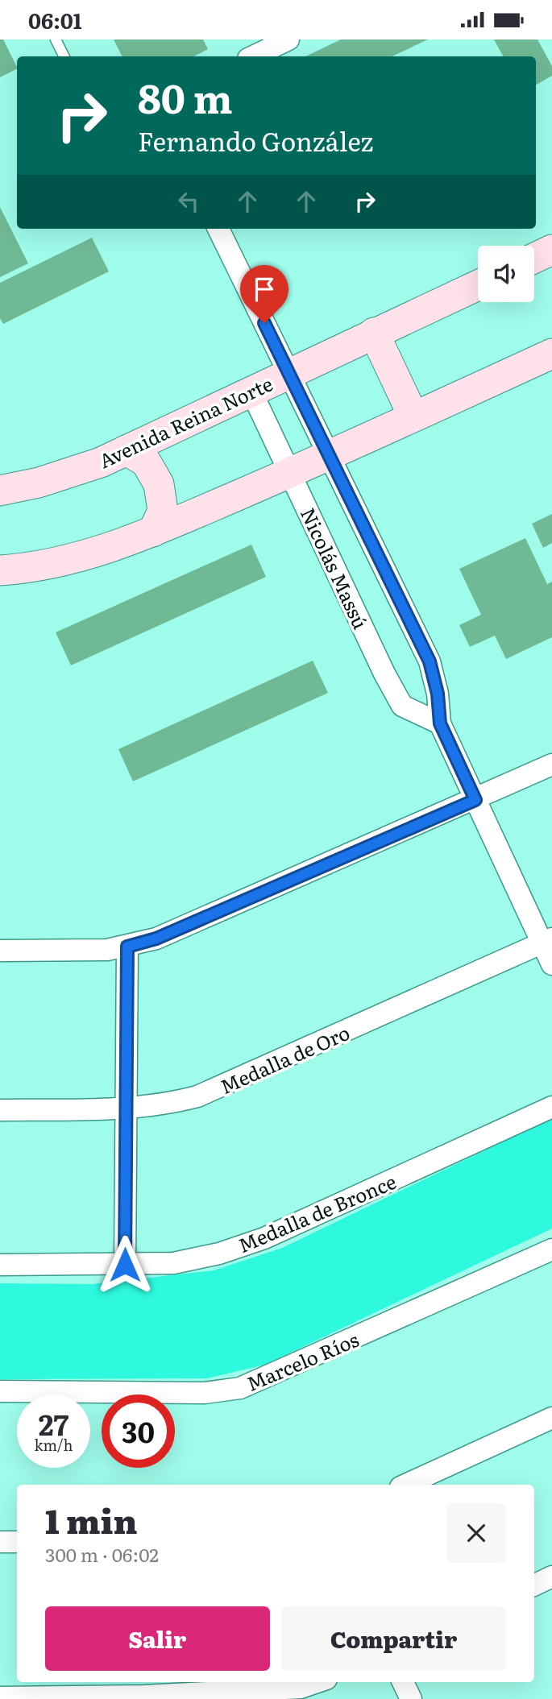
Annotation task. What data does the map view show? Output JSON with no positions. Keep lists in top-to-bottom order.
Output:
{
  "streets": {
    "street": [
      "Avenida Reina Norte",
      "Nicolás Massú",
      "Medalla de Oro",
      "Medalla de Bronce",
      "Marcelo Ríos"
    ]
  },
  "crossings": [
    ["Avenida Reina Norte", "Nicolás Massú"]
  ],
  "page": {
    "status": "06:01",
    "turn": ["80 m", "Fernando González"],
    "speed": "27 km/h",
    "limit": "30",
    "heading": ["1 min", "300 m · 06:02"],
    "buttons": ["Salir", "Compartir"]
  }
}
